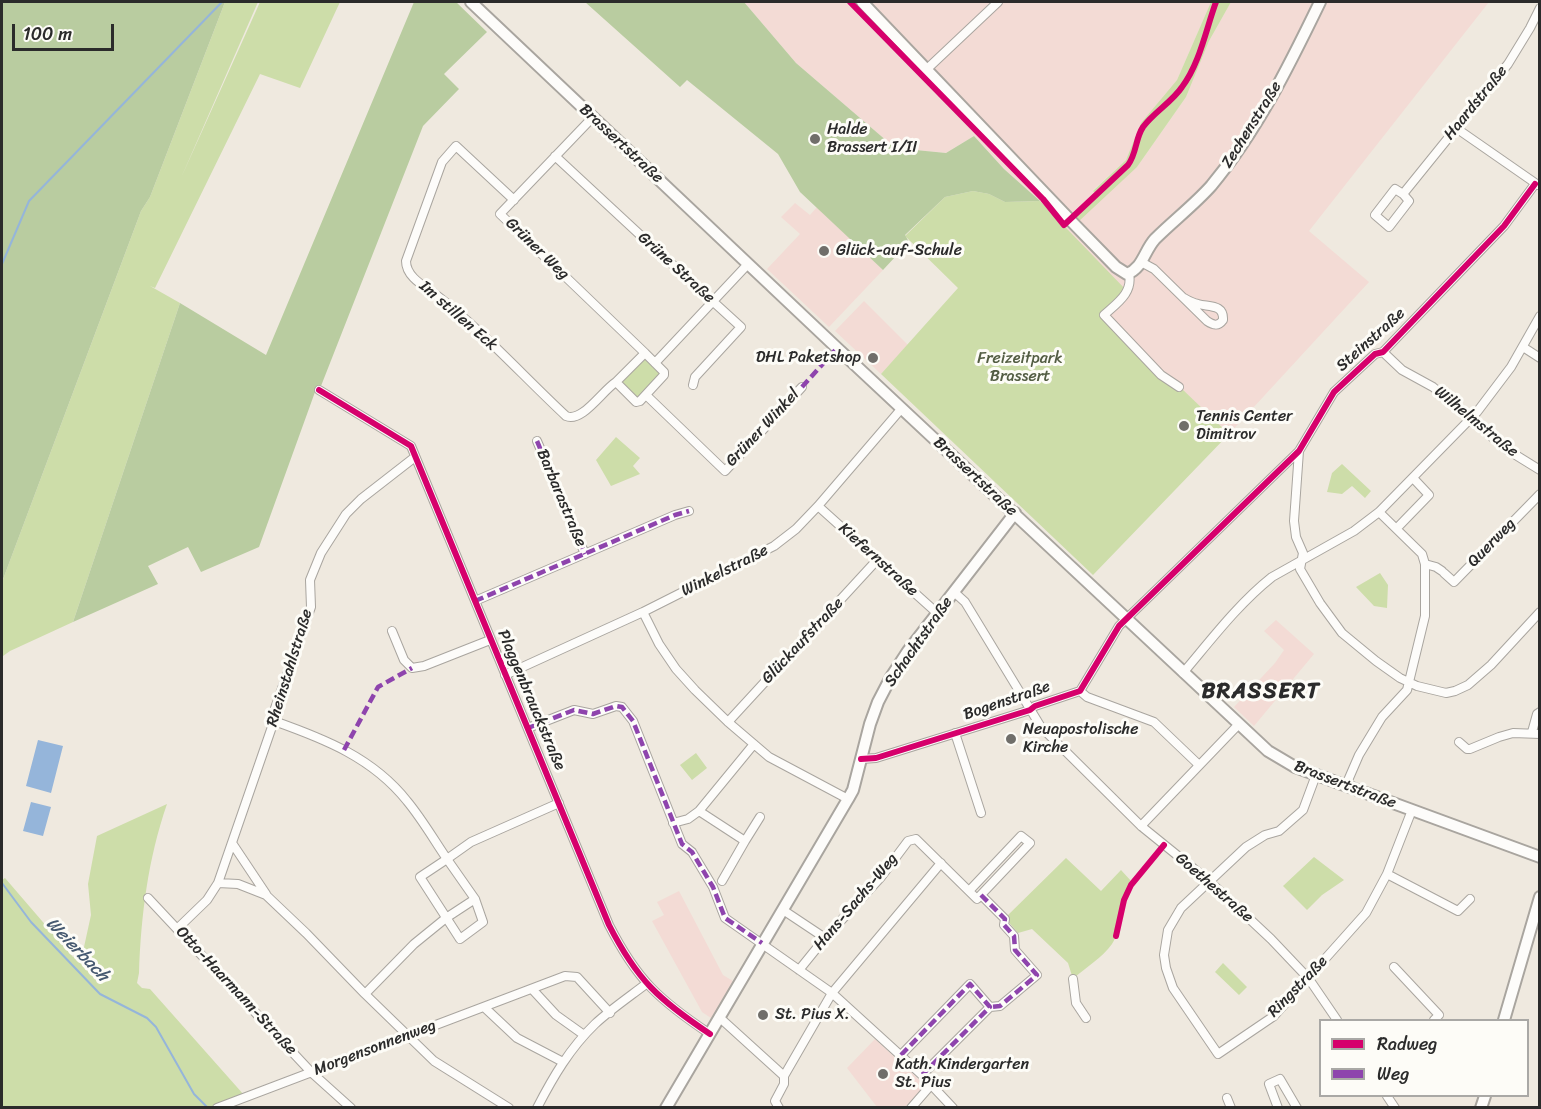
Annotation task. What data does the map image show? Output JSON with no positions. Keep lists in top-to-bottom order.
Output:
{
  "streets": {
    "street": [
      "Haardstraße",
      "Zechenstraße",
      "Brassertstraße",
      "Grüner Weg",
      "Grüne Straße",
      "Im stillen Eck",
      "Steinstraße",
      "Wilhelmstraße",
      "Grüner Winkel",
      "Barbarastraße",
      "Querweg",
      "Kiefernstraße",
      "Winkelstraße",
      "Glückaufstraße",
      "Schachtstraße",
      "Rheinstahlstraße",
      "Plaggenbrauckstraße",
      "Bogenstraße",
      "Goethestraße",
      "Hans-Sachs-Weg",
      "Ringstraße",
      "Otto-Haarmann-Straße",
      "Morgensonnenweg"
    ]
  },
  "crossings": [
    ["Brassertstraße", "Grüner Weg"],
    ["Brassertstraße", "Steinstraße"],
    ["Brassertstraße", "Winkelstraße"],
    ["Brassertstraße", "Schachtstraße"],
    ["Brassertstraße", "Ringstraße"],
    ["Grüner Weg", "Grüne Straße"],
    ["Grüner Weg", "Im stillen Eck"],
    ["Steinstraße", "Wilhelmstraße"],
    ["Barbarastraße", "Plaggenbrauckstraße"],
    ["Kiefernstraße", "Winkelstraße"],
    ["Kiefernstraße", "Glückaufstraße"],
    ["Kiefernstraße", "Schachtstraße"],
    ["Winkelstraße", "Plaggenbrauckstraße"],
    ["Schachtstraße", "Plaggenbrauckstraße"],
    ["Schachtstraße", "Bogenstraße"],
    ["Schachtstraße", "Goethestraße"],
    ["Rheinstahlstraße", "Plaggenbrauckstraße"],
    ["Rheinstahlstraße", "Otto-Haarmann-Straße"],
    ["Bogenstraße", "Goethestraße"],
    ["Goethestraße", "Ringstraße"],
    ["Otto-Haarmann-Straße", "Morgensonnenweg"]
  ],
  "districts": ["BRASSERT"],
  "water": ["Weierbach"],
  "parks": ["Freizeitpark Brassert"],
  "places": [
    "Halde Brassert I/II",
    "Glück-auf-Schule",
    "DHL Paketshop",
    "Tennis Center Dimitrov",
    "Neuapostolische Kirche",
    "St. Pius X.",
    "Kath. Kindergarten St. Pius"
  ],
  "legend": ["Radweg", "Weg"],
  "scale_bar": "100 m"
}
